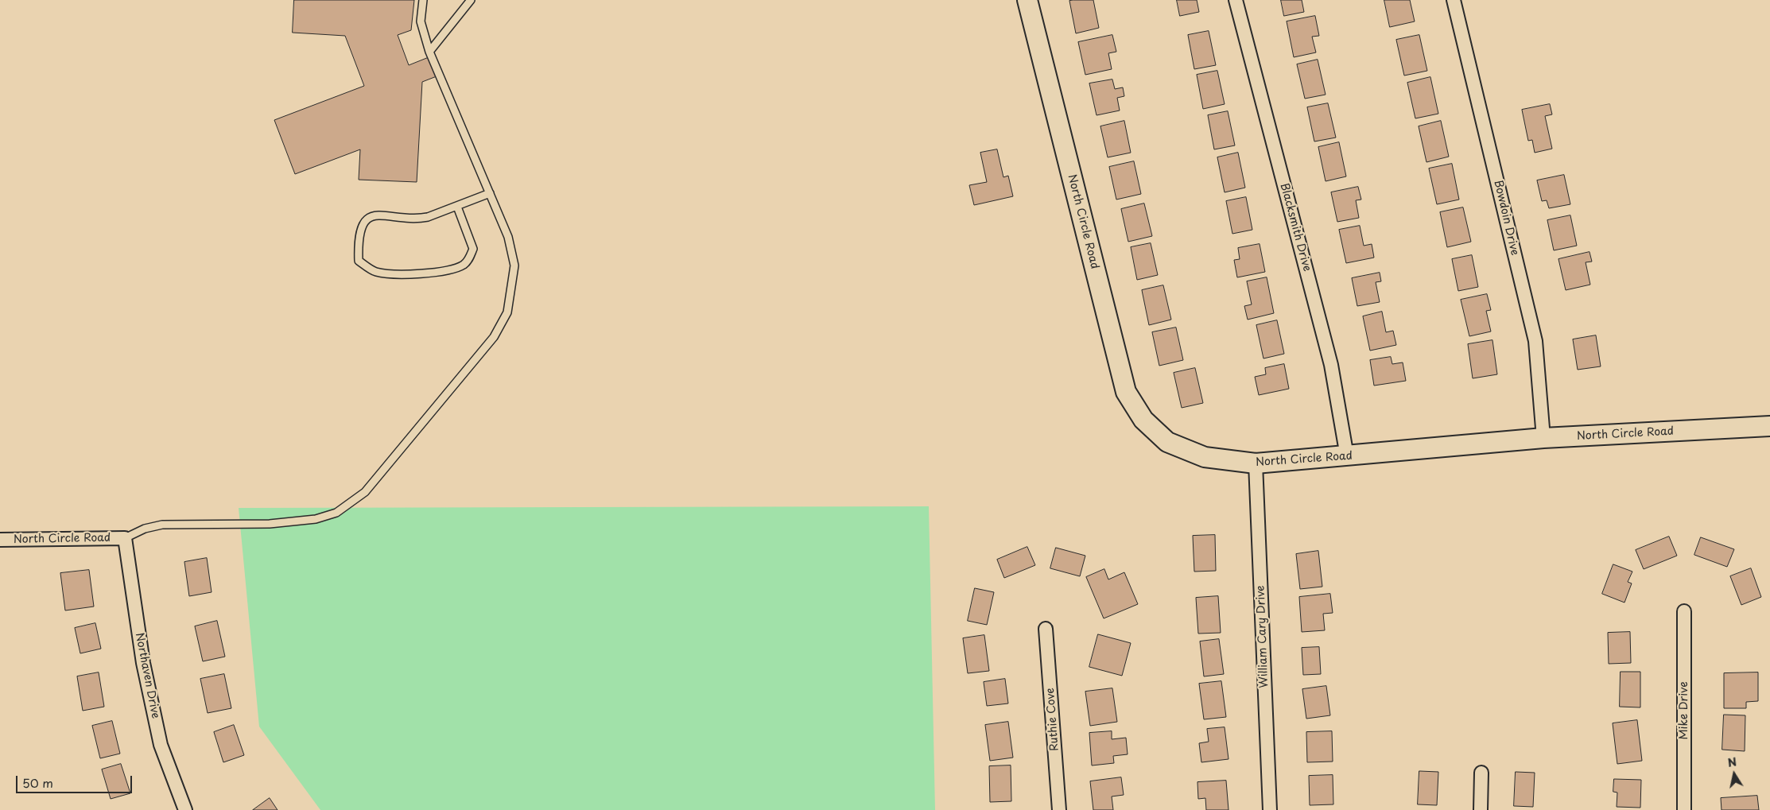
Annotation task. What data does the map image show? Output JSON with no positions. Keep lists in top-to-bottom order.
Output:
{
  "streets": {
    "street": [
      "Bowdoin Drive",
      "North Circle Road",
      "Blacksmith Drive",
      "William Cary Drive",
      "Northaven Drive",
      "Mike Drive",
      "Ruthie Cove"
    ]
  },
  "crossings": [
    ["Bowdoin Drive", "North Circle Road"],
    ["North Circle Road", "Blacksmith Drive"],
    ["North Circle Road", "William Cary Drive"],
    ["North Circle Road", "Northaven Drive"]
  ],
  "scale_bar": "50 m",
  "north": "top"
}
